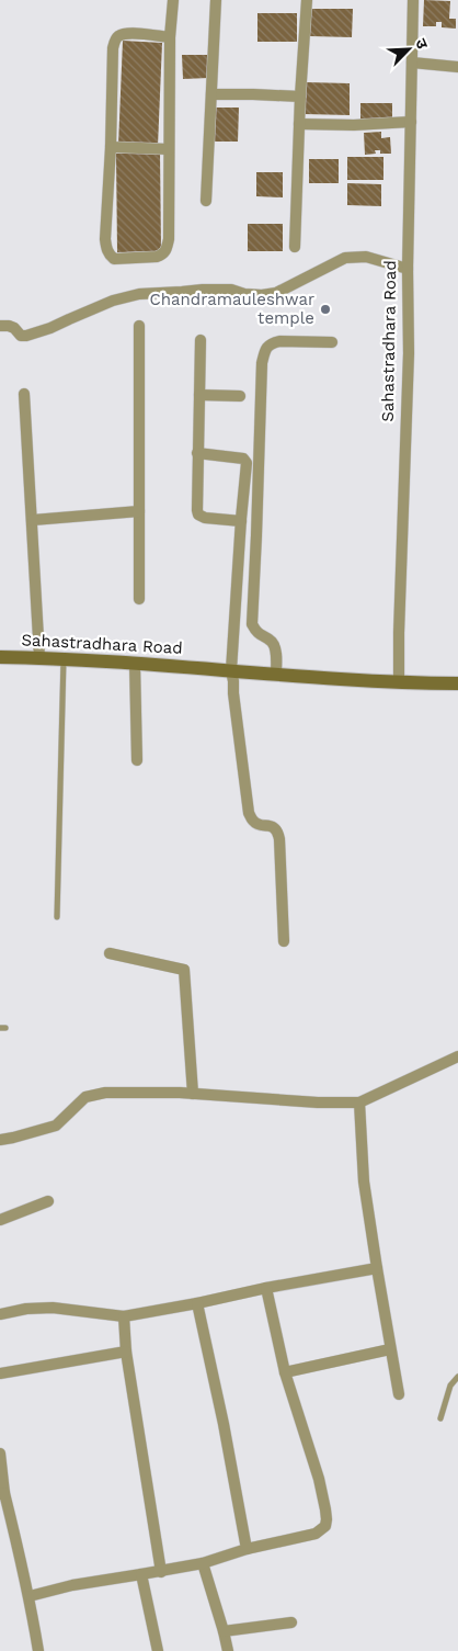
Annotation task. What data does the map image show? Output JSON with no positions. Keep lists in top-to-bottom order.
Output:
{
  "streets": {
    "main road": ["Sahastradhara Road"]
  },
  "places": ["Chandramauleshwar temple"],
  "north": "top right"
}
